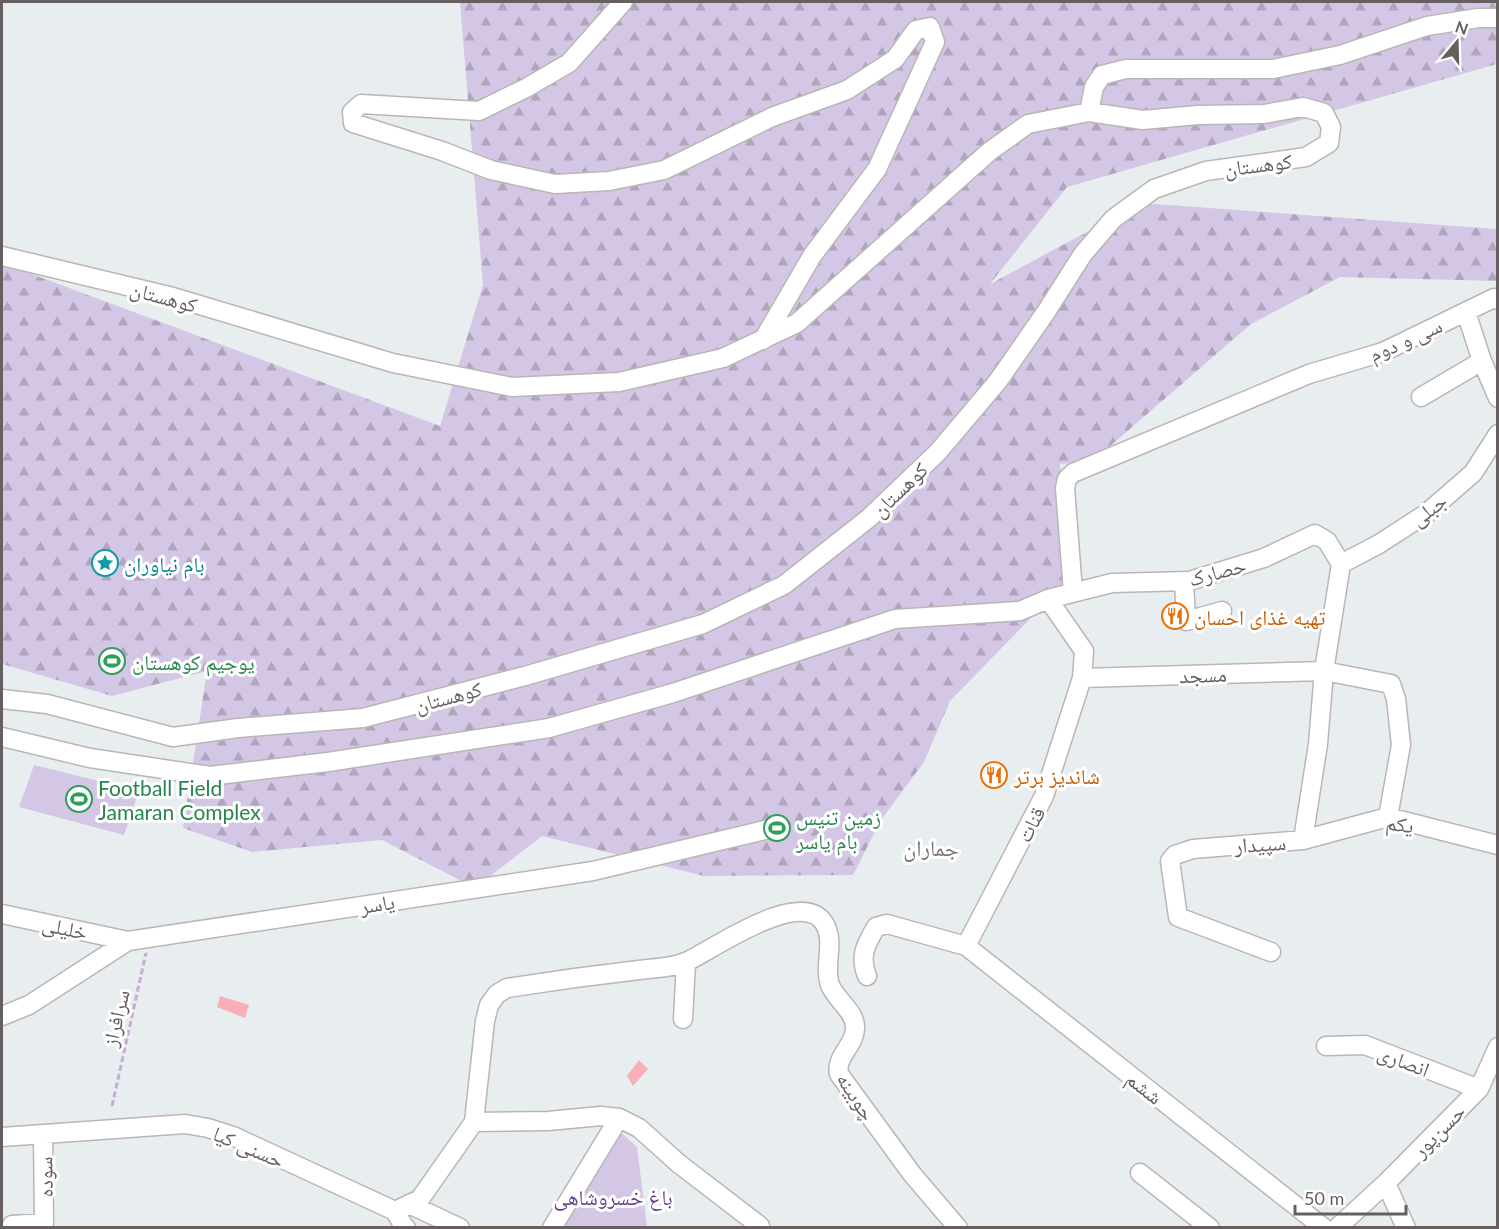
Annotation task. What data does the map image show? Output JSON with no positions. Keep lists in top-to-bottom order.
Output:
{
  "streets": {
    "street": [
      "کوهستان",
      "سی و دوم",
      "جبلی",
      "حصارک",
      "مسجد",
      "یکم",
      "قنات",
      "سپیدار",
      "یاسر",
      "خلیلی",
      "انصاری",
      "ششم",
      "چوبینه",
      "حسن‌پور",
      "حسنی کیا",
      "سوده"
    ],
    "path": ["سرافراز"]
  },
  "crossings": [
    ["کوهستان", "حصارک"],
    ["کوهستان", "قنات"],
    ["سی و دوم", "حصارک"],
    ["جبلی", "حصارک"],
    ["جبلی", "سپیدار"],
    ["حصارک", "قنات"],
    ["حصارک", "سپیدار"],
    ["مسجد", "یکم"],
    ["مسجد", "قنات"],
    ["مسجد", "سپیدار"],
    ["یکم", "سپیدار"],
    ["قنات", "ششم"],
    ["یاسر", "خلیلی"],
    ["یاسر", "سرافراز"],
    ["انصاری", "حسن‌پور"],
    ["چوبینه", "حسنی کیا"],
    ["حسنی کیا", "سوده"]
  ],
  "districts": ["جماران"],
  "parks": ["باغ خسروشاهی"],
  "places": {
    "place": ["بام نیاوران"],
    "restaurant": ["تهیه غذای احسان", "شاندیز برتر"],
    "sports": ["یوجیم کوهستان", "Football Field Jamaran Complex", "زمین تنیس بام یاسر"]
  },
  "scale_bar": "50 m",
  "north": "top"
}
